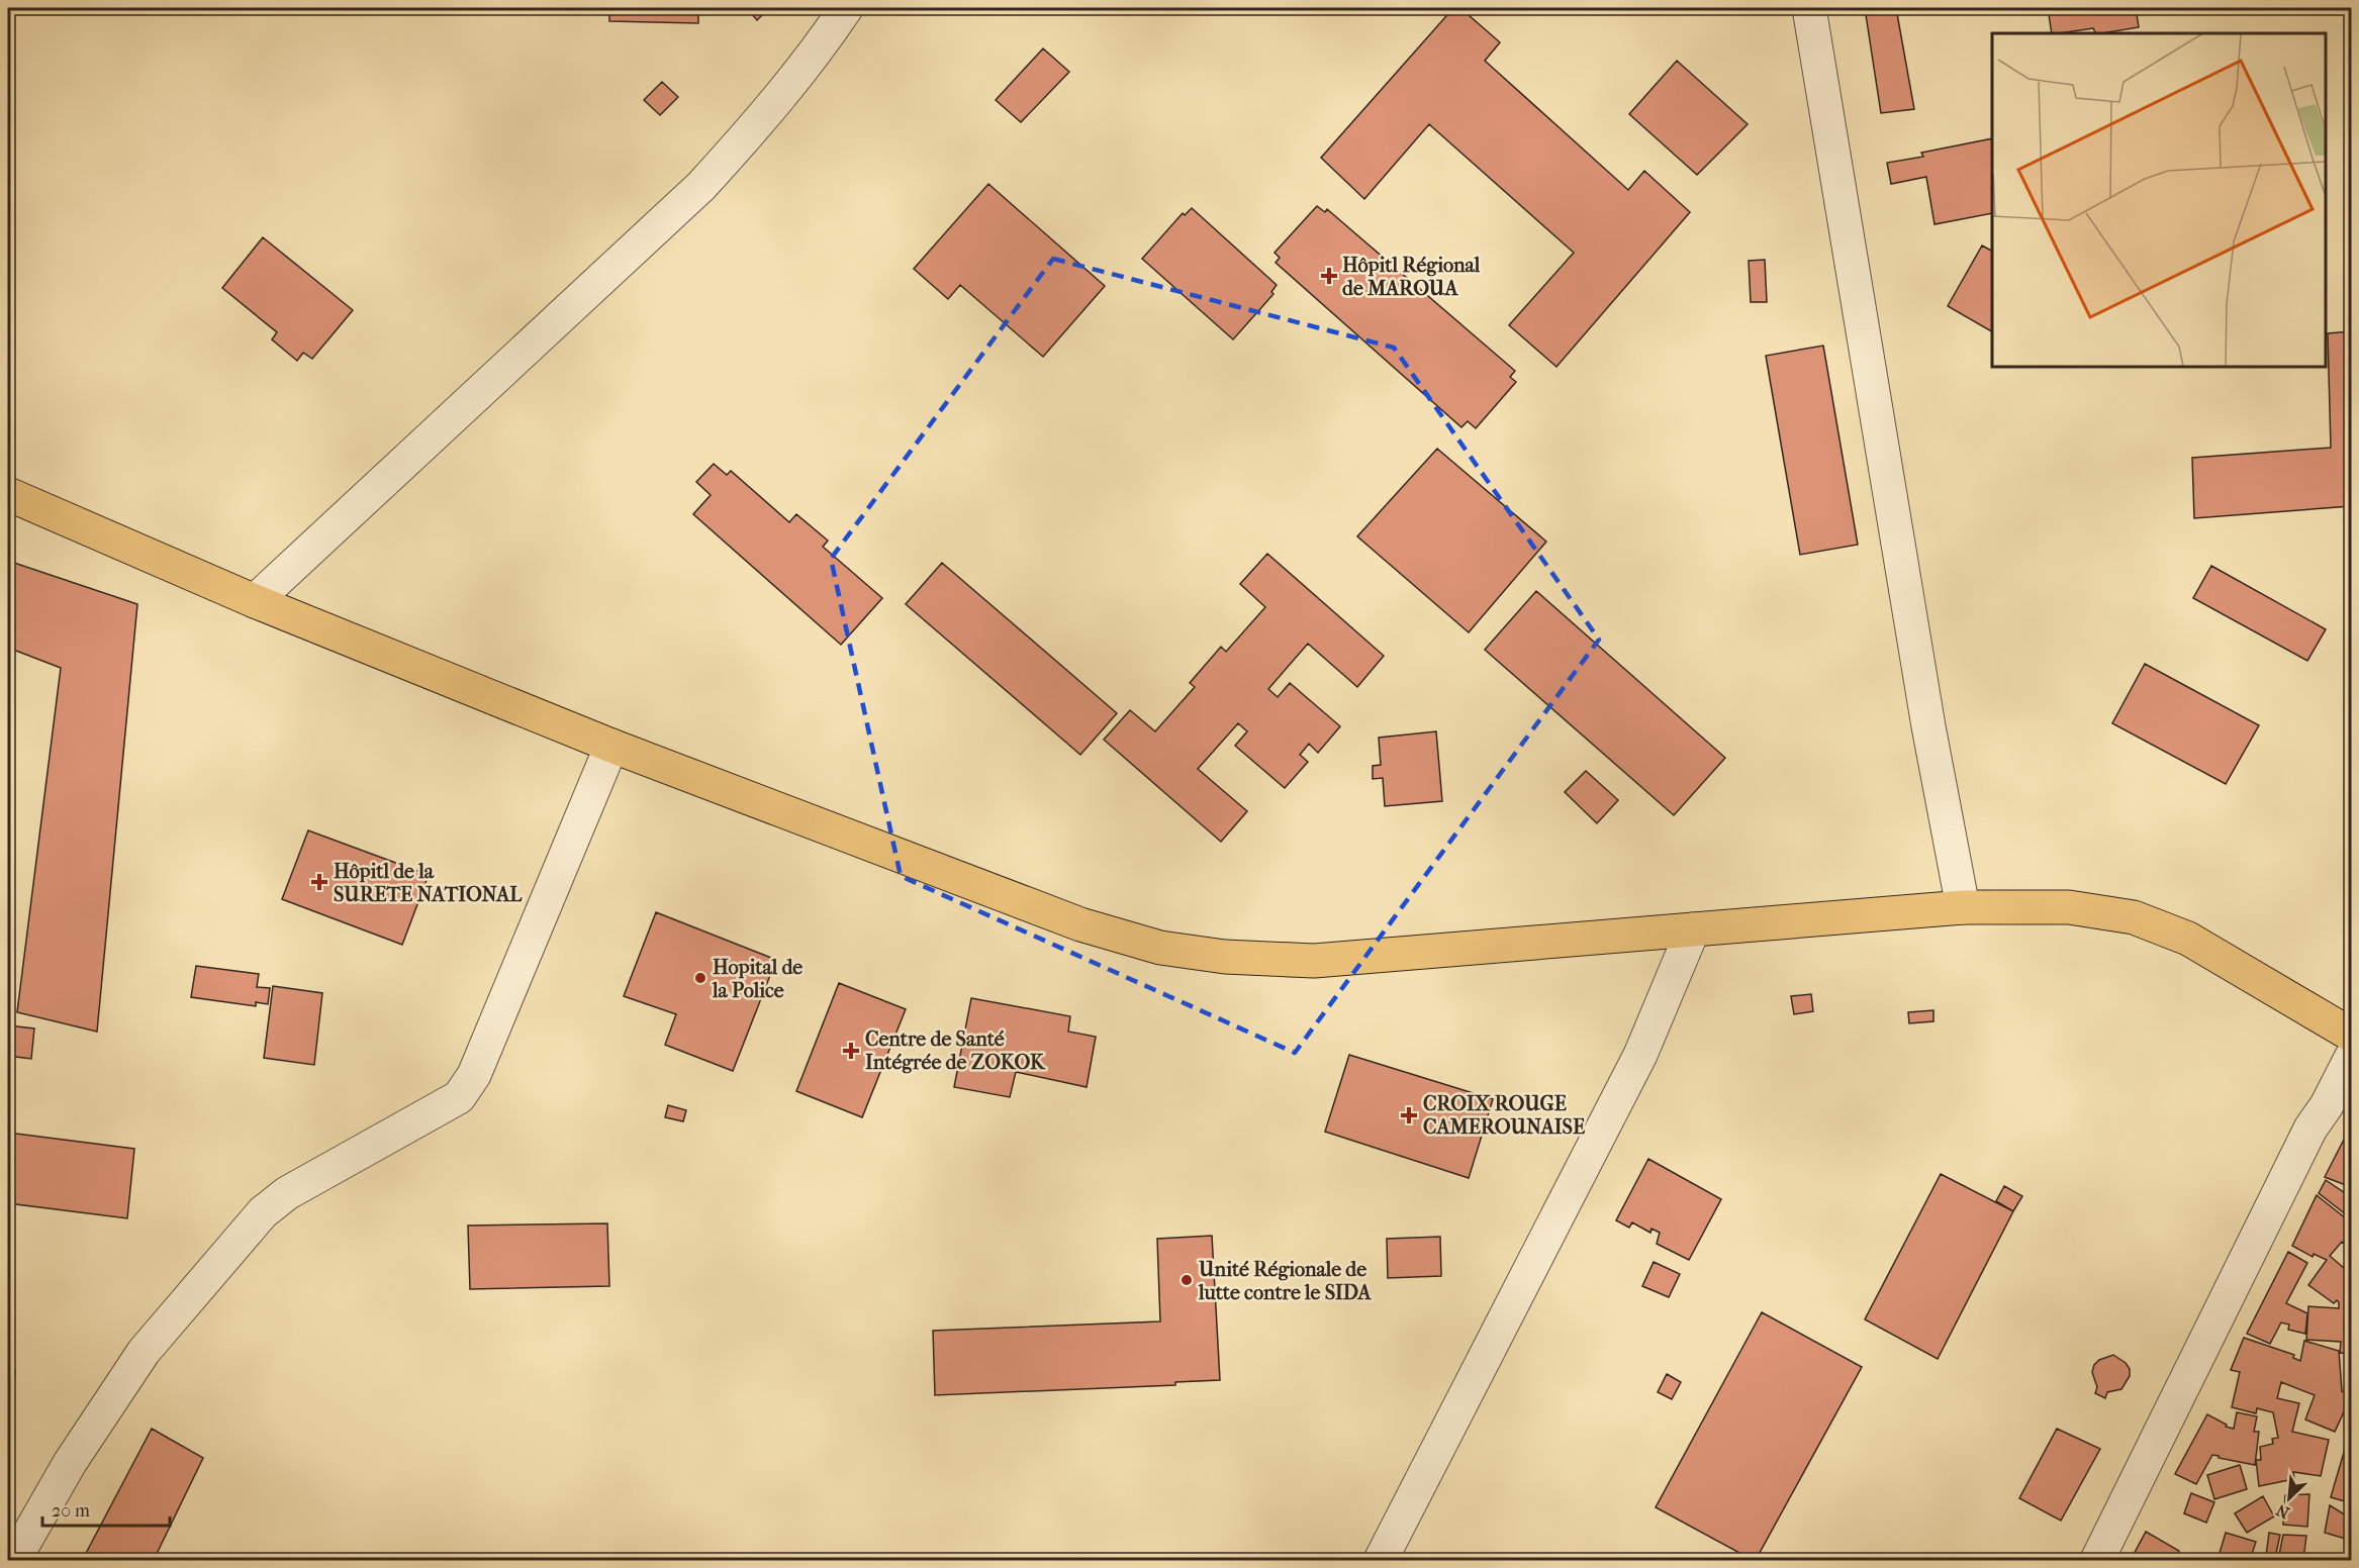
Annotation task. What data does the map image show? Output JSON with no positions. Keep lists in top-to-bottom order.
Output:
{
  "places": {
    "health": [
      "Hôpitl Régional de MAROUA",
      "Hôpitl de la SURETE NATIONAL",
      "Centre de Santé Intégrée de ZOKOK",
      "CROIX ROUGE CAMEROUNAISE"
    ],
    "other": ["Hopital de la Police", "Unité Régionale de lutte contre le SIDA"]
  },
  "scale_bar": "20 m",
  "north": "bottom left"
}
